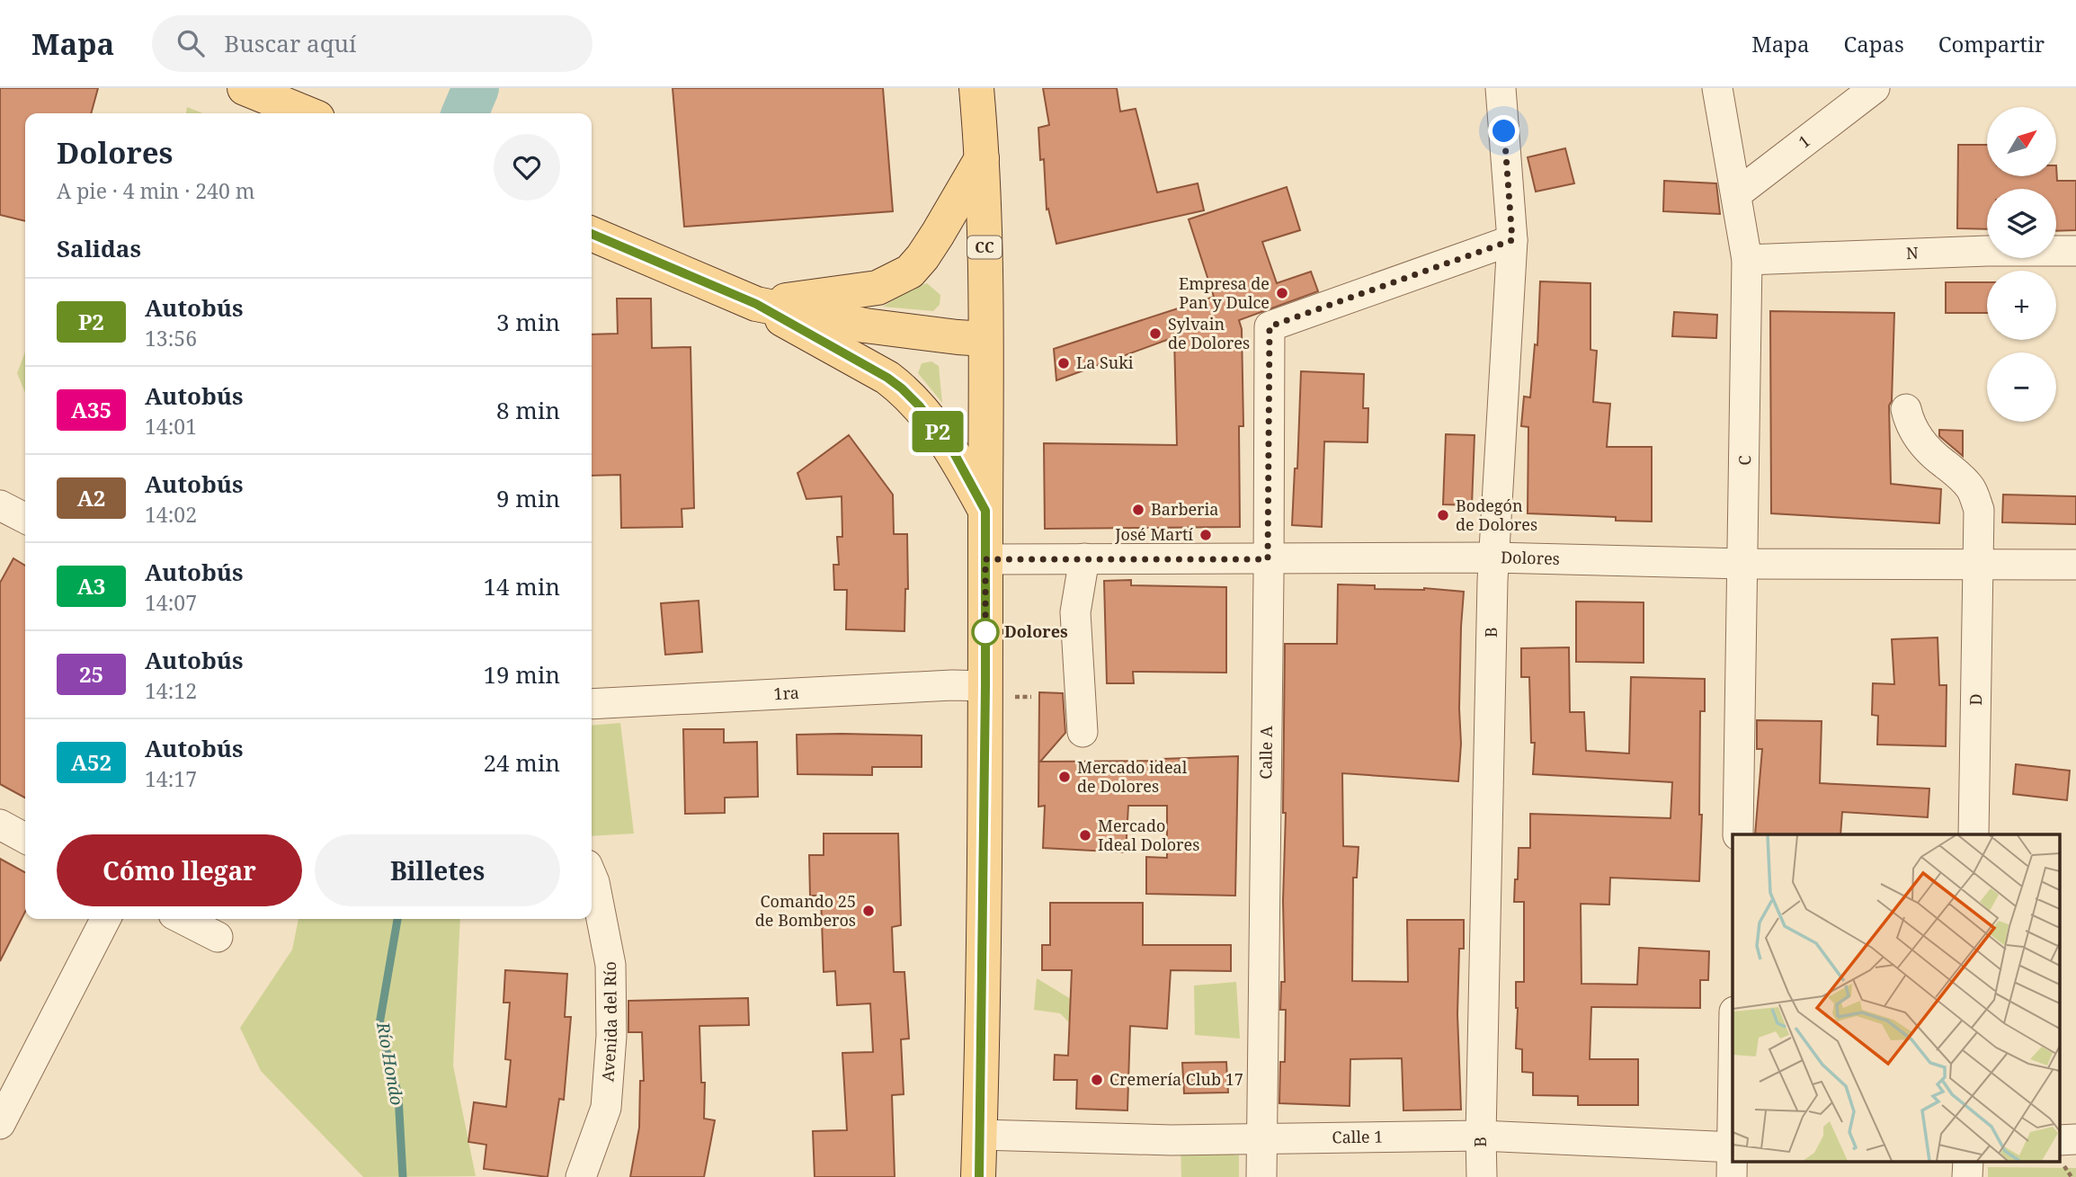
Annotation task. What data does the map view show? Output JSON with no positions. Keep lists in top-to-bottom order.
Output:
{
  "streets": {
    "main road": ["CC"],
    "street": [
      "1",
      "N",
      "C",
      "Dolores",
      "B",
      "1ra",
      "D",
      "Calle A",
      "Avenida del Río",
      "Calle 1"
    ]
  },
  "crossings": [
    ["1", "C"],
    ["CC", "Dolores"],
    ["CC", "1ra"],
    ["CC", "Calle 1"],
    ["N", "C"],
    ["C", "Dolores"],
    ["Dolores", "B"],
    ["Dolores", "D"],
    ["Dolores", "Calle A"],
    ["B", "Calle A"],
    ["B", "Calle 1"],
    ["Calle A", "Calle 1"]
  ],
  "water": ["Río Hondo"],
  "places": [
    "Empresa de Pan y Dulce",
    "Sylvain de Dolores",
    "La Suki",
    "Barberia",
    "Bodegón de Dolores",
    "José Martí",
    "Dolores",
    "Mercado ideal de Dolores",
    "Mercado Ideal Dolores",
    "Comando 25 de Bomberos",
    "Cremería Club 17"
  ],
  "lines": ["bus line P2"],
  "north": "top right",
  "page": {
    "header": "Mapa",
    "search": "Buscar aquí",
    "nav": ["Mapa", "Capas", "Compartir"],
    "on_map": "P2",
    "map_buttons": ["+", "−"],
    "heading": [
      ["Dolores", "A pie · 4 min · 240 m"],
      "Salidas"
    ],
    "list": [
      {
        "mark": "P2",
        "name": "Autobús",
        "note": "13:56",
        "value": "3 min"
      },
      {
        "mark": "A35",
        "name": "Autobús",
        "note": "14:01",
        "value": "8 min"
      },
      {
        "mark": "A2",
        "name": "Autobús",
        "note": "14:02",
        "value": "9 min"
      },
      {
        "mark": "A3",
        "name": "Autobús",
        "note": "14:07",
        "value": "14 min"
      },
      {
        "mark": "25",
        "name": "Autobús",
        "note": "14:12",
        "value": "19 min"
      },
      {
        "mark": "A52",
        "name": "Autobús",
        "note": "14:17",
        "value": "24 min"
      }
    ],
    "buttons": ["Cómo llegar", "Billetes"]
  }
}
